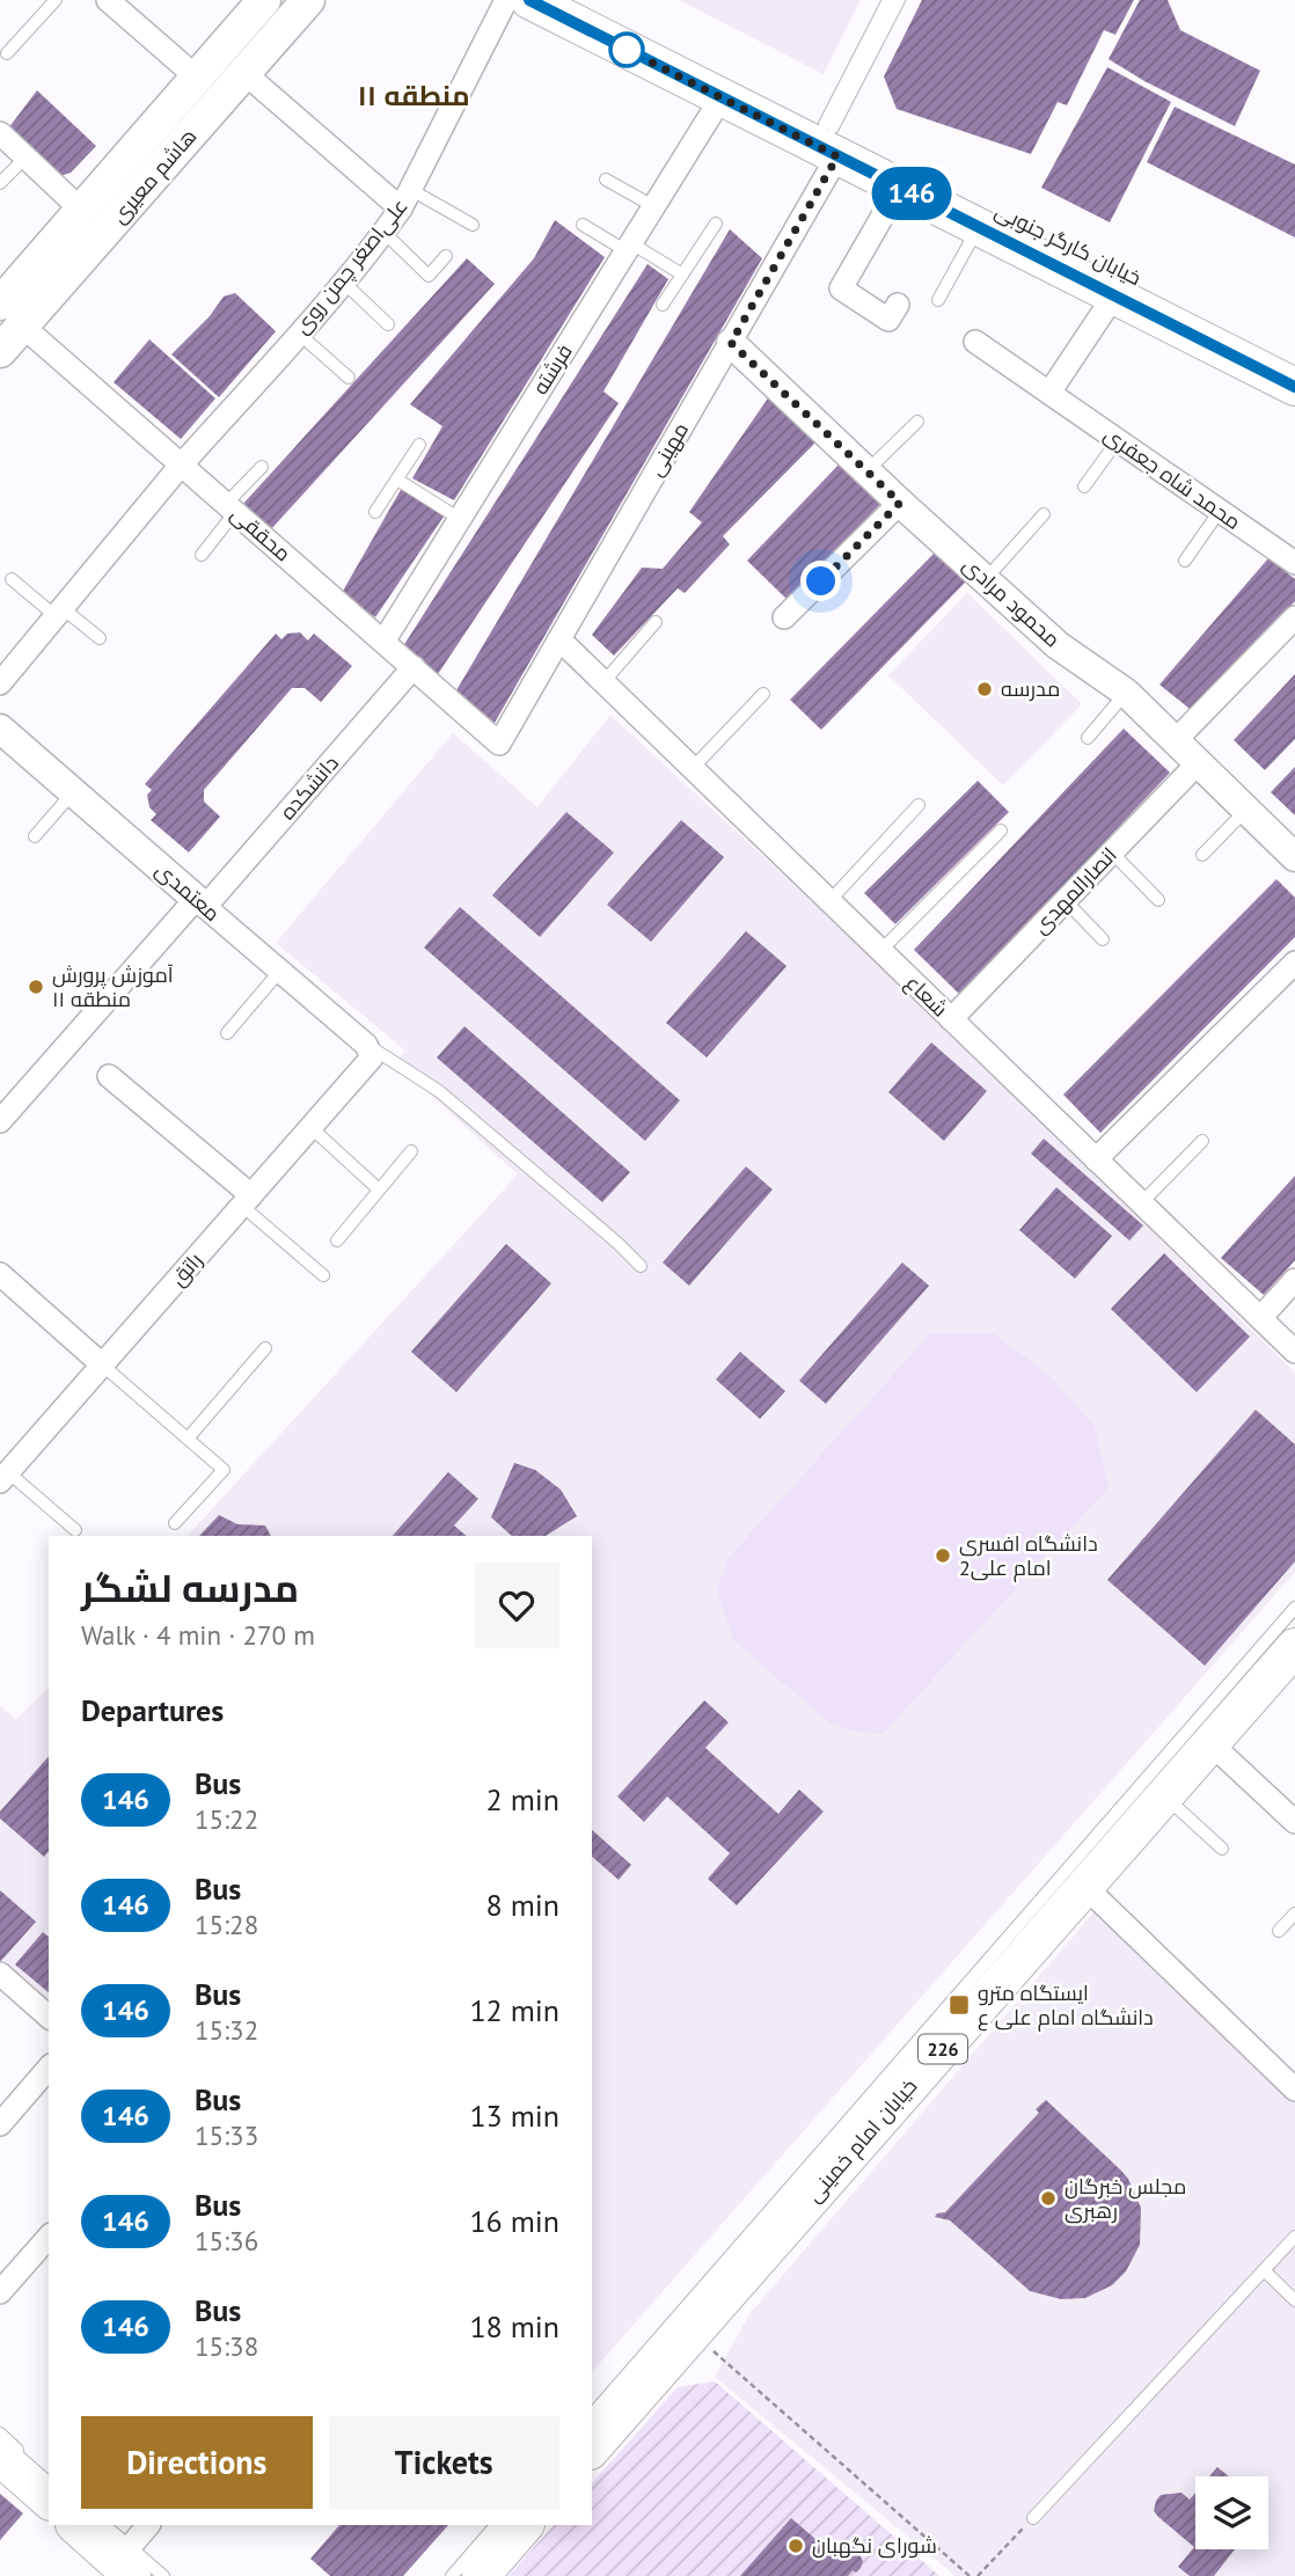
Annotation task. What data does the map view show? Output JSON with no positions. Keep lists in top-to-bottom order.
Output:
{
  "streets": {
    "main road": [
      "هاشم معیری",
      "خیابان کارگر جنوبی",
      "226",
      "خیابان امام خمینی"
    ],
    "street": [
      "علی‌اصغر چمن روی",
      "فرشته",
      "مهینی",
      "محمد شاه جعفری",
      "محققی",
      "محمود مرادی",
      "دانشکده",
      "انصارالمهدی",
      "معتمدی",
      "شعاع",
      "راتق"
    ]
  },
  "crossings": [
    ["هاشم معیری", "محققی"],
    ["خیابان کارگر جنوبی", "فرشته"],
    ["خیابان کارگر جنوبی", "مهینی"],
    ["علی‌اصغر چمن روی", "محققی"],
    ["فرشته", "محققی"],
    ["مهینی", "محققی"],
    ["مهینی", "محمود مرادی"],
    ["مهینی", "شعاع"],
    ["محققی", "دانشکده"],
    ["محمود مرادی", "انصارالمهدی"],
    ["دانشکده", "معتمدی"],
    ["انصارالمهدی", "شعاع"],
    ["معتمدی", "راتق"]
  ],
  "districts": ["منطقه ۱۱"],
  "places": {
    "other": [
      "مدرسه",
      "آموزش پرورش منطقه ۱۱",
      "دانشگاه افسری امام علی2",
      "مجلس خبرگان رهبری",
      "شورای نگهبان"
    ],
    "transit": ["ایستگاه مترو دانشگاه امام علی ع"]
  },
  "lines": ["bus line 146"],
  "page": {
    "on_map": "146",
    "heading": [
      ["مدرسه لشگر", "Walk · 4 min · 270 m"],
      "Departures"
    ],
    "list": [
      {
        "mark": "146",
        "name": "Bus",
        "note": "15:22",
        "value": "2 min"
      },
      {
        "mark": "146",
        "name": "Bus",
        "note": "15:28",
        "value": "8 min"
      },
      {
        "mark": "146",
        "name": "Bus",
        "note": "15:32",
        "value": "12 min"
      },
      {
        "mark": "146",
        "name": "Bus",
        "note": "15:33",
        "value": "13 min"
      },
      {
        "mark": "146",
        "name": "Bus",
        "note": "15:36",
        "value": "16 min"
      },
      {
        "mark": "146",
        "name": "Bus",
        "note": "15:38",
        "value": "18 min"
      }
    ],
    "buttons": ["Directions", "Tickets"]
  }
}
